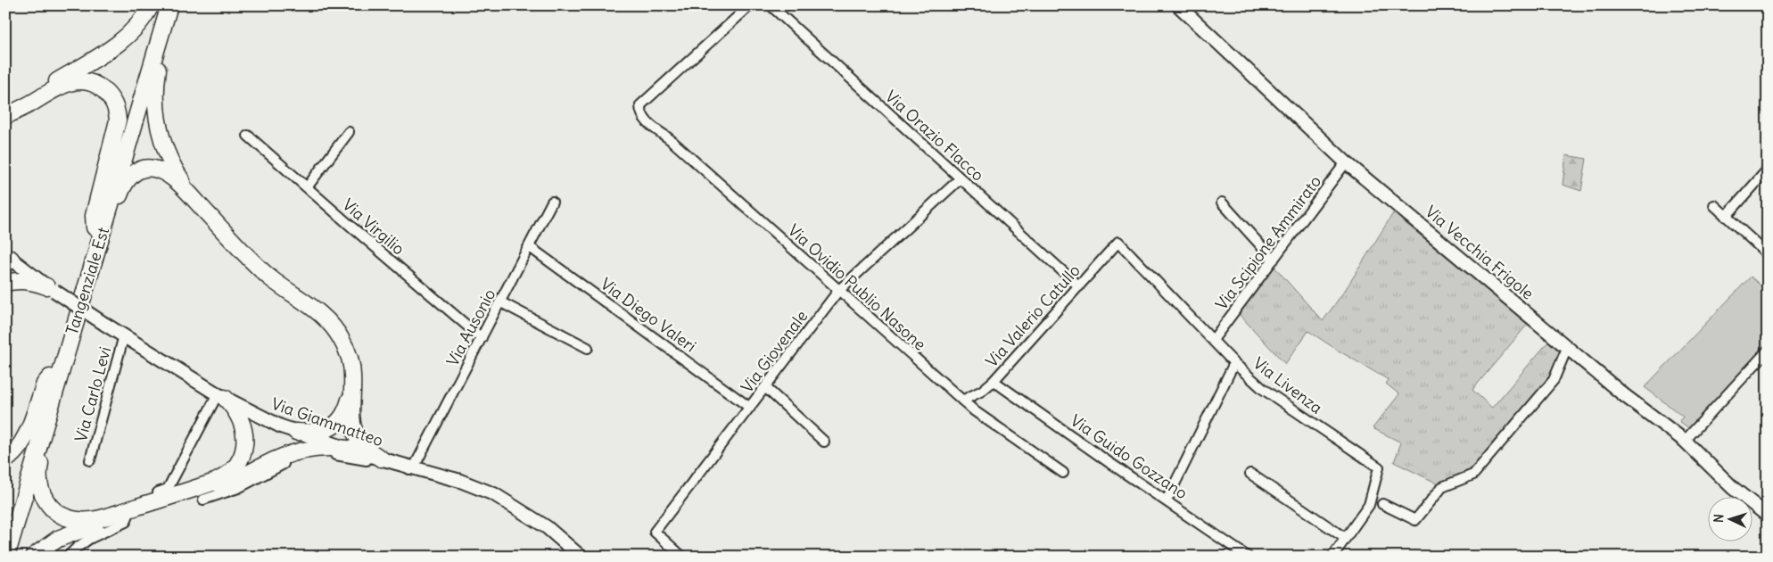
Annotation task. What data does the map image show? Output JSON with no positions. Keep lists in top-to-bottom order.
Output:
{
  "streets": {
    "highway": ["Tangenziale Est"],
    "street": [
      "Via Orazio Flacco",
      "Via Virgilio",
      "Via Scipione Ammirato",
      "Via Vecchia Frigole",
      "Via Ovidio Publio Nasone",
      "Via Diego Valeri",
      "Via Valerio Catullo",
      "Via Ausonio",
      "Via Giovenale",
      "Via Livenza",
      "Via Carlo Levi",
      "Via Giammatteo",
      "Via Guido Gozzano"
    ]
  },
  "crossings": [
    ["Via Orazio Flacco", "Via Valerio Catullo"],
    ["Via Orazio Flacco", "Via Giovenale"],
    ["Via Virgilio", "Via Ausonio"],
    ["Via Scipione Ammirato", "Via Vecchia Frigole"],
    ["Via Scipione Ammirato", "Via Livenza"],
    ["Via Ovidio Publio Nasone", "Via Valerio Catullo"],
    ["Via Ovidio Publio Nasone", "Via Giovenale"],
    ["Via Diego Valeri", "Via Ausonio"],
    ["Via Diego Valeri", "Via Giovenale"],
    ["Via Valerio Catullo", "Via Livenza"],
    ["Via Valerio Catullo", "Via Guido Gozzano"],
    ["Via Ausonio", "Via Giammatteo"],
    ["Via Carlo Levi", "Via Giammatteo"]
  ],
  "north": "left"
}
